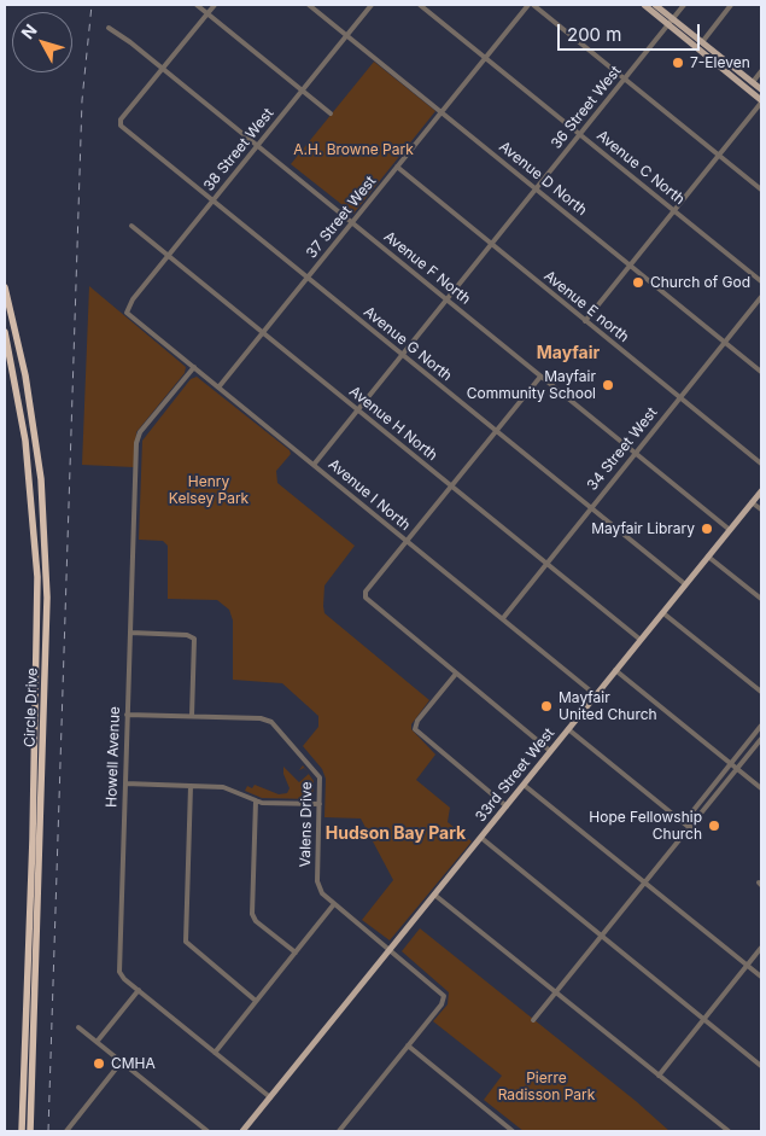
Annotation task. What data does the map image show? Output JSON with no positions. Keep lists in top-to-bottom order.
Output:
{
  "streets": {
    "highway": ["Circle Drive"],
    "main road": ["33rd Street West"],
    "street": [
      "36 Street West",
      "38 Street West",
      "Avenue C North",
      "Avenue D North",
      "37 Street West",
      "Avenue F North",
      "Avenue E north",
      "Avenue G North",
      "Avenue H North",
      "34 Street West",
      "Avenue I North",
      "Howell Avenue",
      "Valens Drive"
    ]
  },
  "crossings": [
    ["36 Street West", "Avenue C North"],
    ["36 Street West", "Avenue D North"],
    ["36 Street West", "Avenue F North"],
    ["36 Street West", "Avenue E north"],
    ["36 Street West", "Avenue G North"],
    ["36 Street West", "Avenue H North"],
    ["36 Street West", "Avenue I North"],
    ["38 Street West", "Avenue D North"],
    ["38 Street West", "Avenue F North"],
    ["38 Street West", "Avenue G North"],
    ["38 Street West", "Avenue H North"],
    ["38 Street West", "Avenue I North"],
    ["Avenue C North", "37 Street West"],
    ["Avenue D North", "37 Street West"],
    ["Avenue D North", "34 Street West"],
    ["37 Street West", "Avenue F North"],
    ["37 Street West", "Avenue E north"],
    ["37 Street West", "Avenue G North"],
    ["37 Street West", "Avenue H North"],
    ["37 Street West", "Avenue I North"],
    ["Avenue F North", "Avenue G North"],
    ["Avenue F North", "34 Street West"],
    ["Avenue F North", "33rd Street West"],
    ["Avenue E north", "34 Street West"],
    ["Avenue G North", "34 Street West"],
    ["Avenue G North", "33rd Street West"],
    ["Avenue H North", "34 Street West"],
    ["Avenue H North", "33rd Street West"],
    ["34 Street West", "Avenue I North"],
    ["Avenue I North", "Howell Avenue"],
    ["Avenue I North", "33rd Street West"],
    ["Howell Avenue", "33rd Street West"],
    ["Howell Avenue", "Valens Drive"],
    ["33rd Street West", "Valens Drive"]
  ],
  "districts": ["Mayfair", "Hudson Bay Park"],
  "parks": ["A.H. Browne Park", "Henry Kelsey Park", "Pierre Radisson Park"],
  "places": [
    "7-Eleven",
    "Church of God",
    "Mayfair Community School",
    "Mayfair Library",
    "Mayfair United Church",
    "Hope Fellowship Church",
    "CMHA"
  ],
  "scale_bar": "200 m",
  "north": "top left"
}
